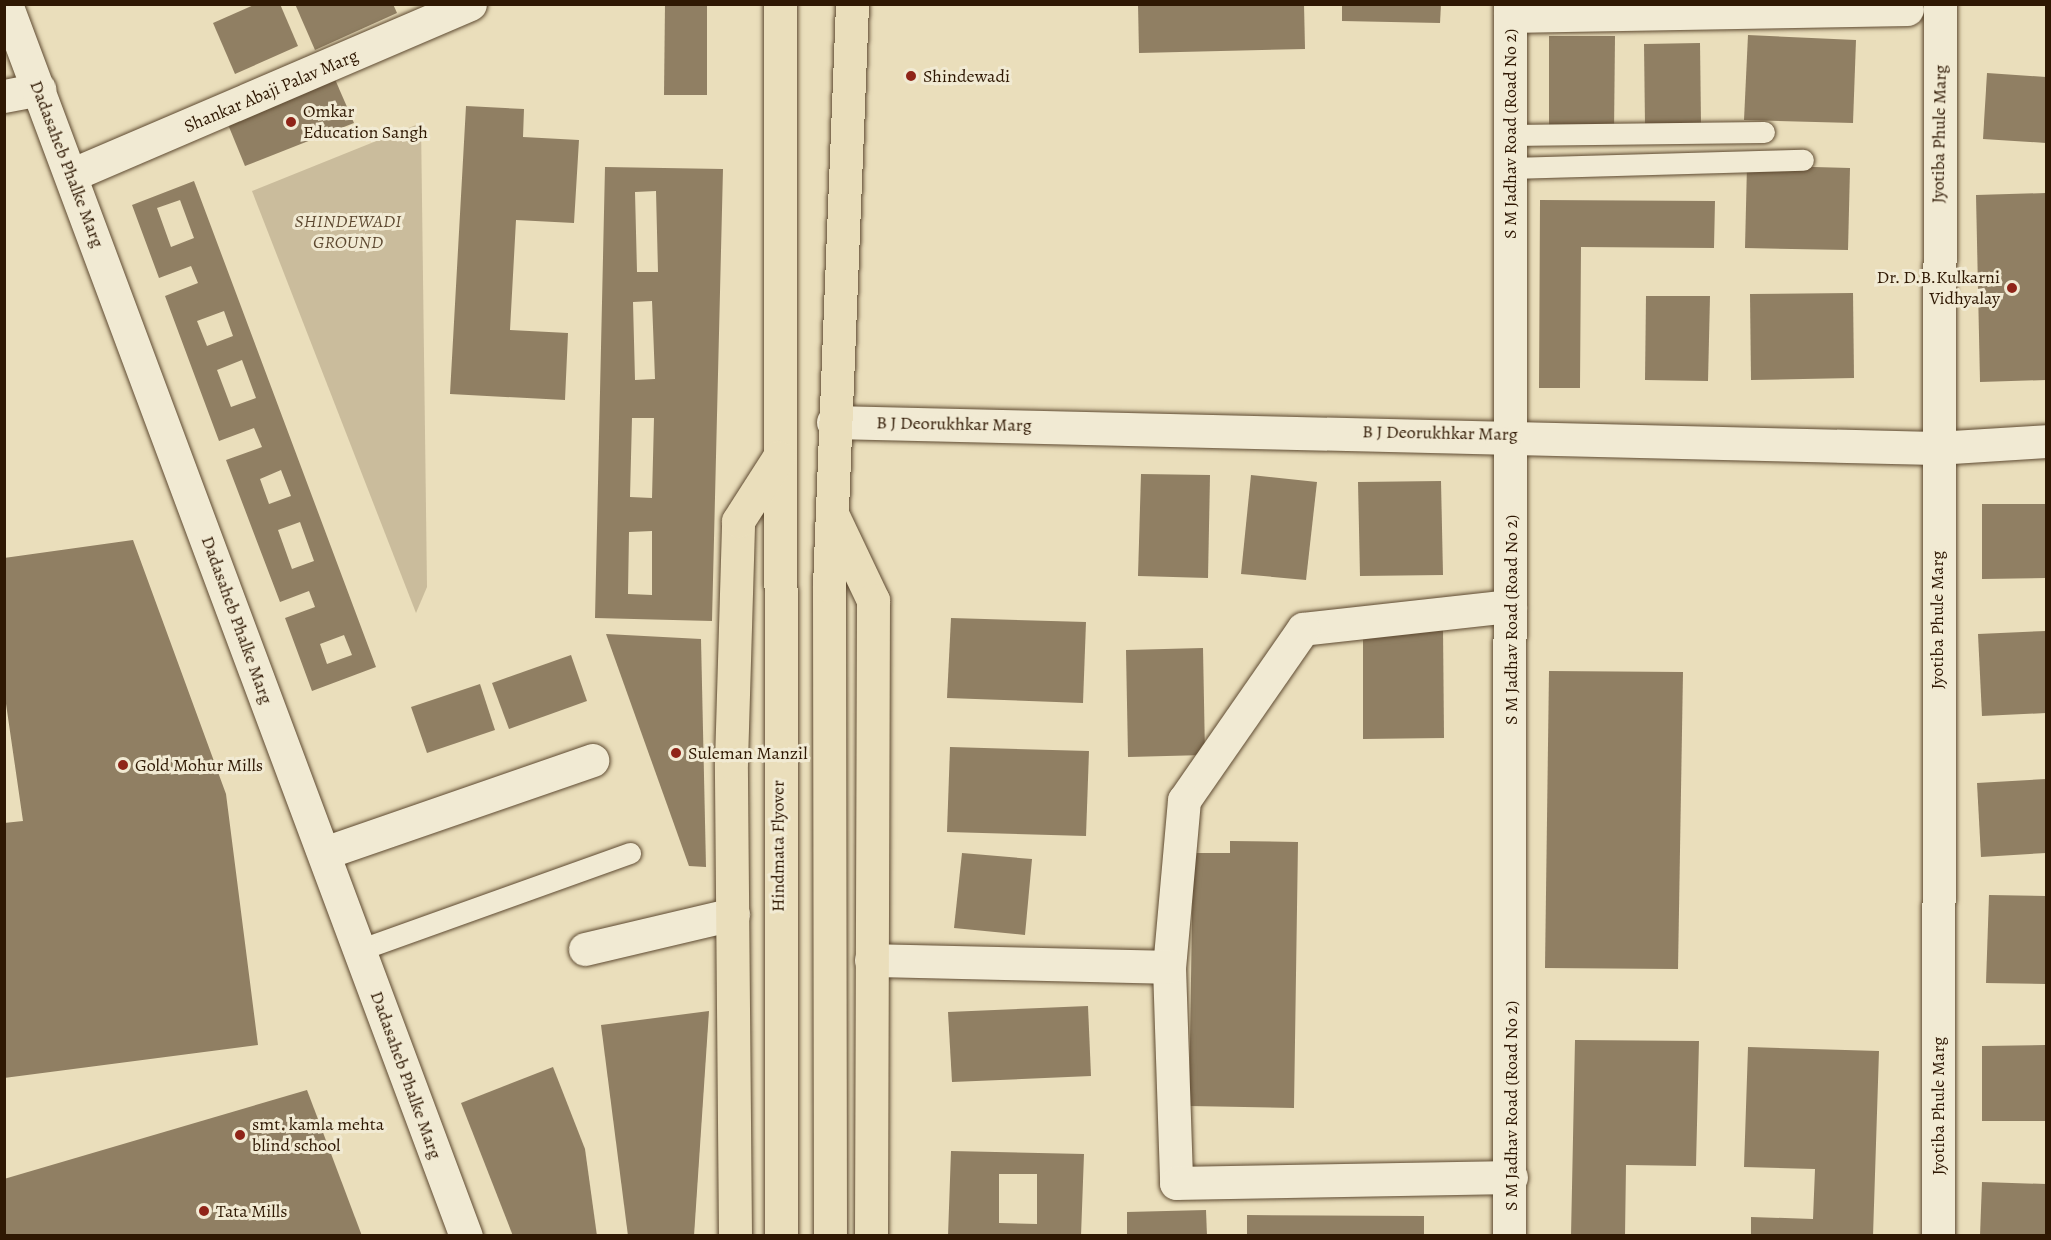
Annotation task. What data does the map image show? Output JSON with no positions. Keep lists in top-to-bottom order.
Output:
{
  "streets": {
    "highway": ["Hindmata Flyover"],
    "street": [
      "Shankar Abaji Palav Marg",
      "S M Jadhav Road (Road No 2)",
      "Jyotiba Phule Marg",
      "Dadasaheb Phalke Marg",
      "B J Deorukhkar Marg"
    ]
  },
  "crossings": [
    ["Shankar Abaji Palav Marg", "Dadasaheb Phalke Marg"],
    ["S M Jadhav Road (Road No 2)", "B J Deorukhkar Marg"],
    ["Jyotiba Phule Marg", "B J Deorukhkar Marg"]
  ],
  "parks": ["SHINDEWADI GROUND"],
  "places": [
    "Shindewadi",
    "Omkar Education Sangh",
    "Dr. D.B.Kulkarni Vidhyalay",
    "Suleman Manzil",
    "Gold Mohur Mills",
    "smt. kamla mehta blind school",
    "Tata Mills"
  ]
}
